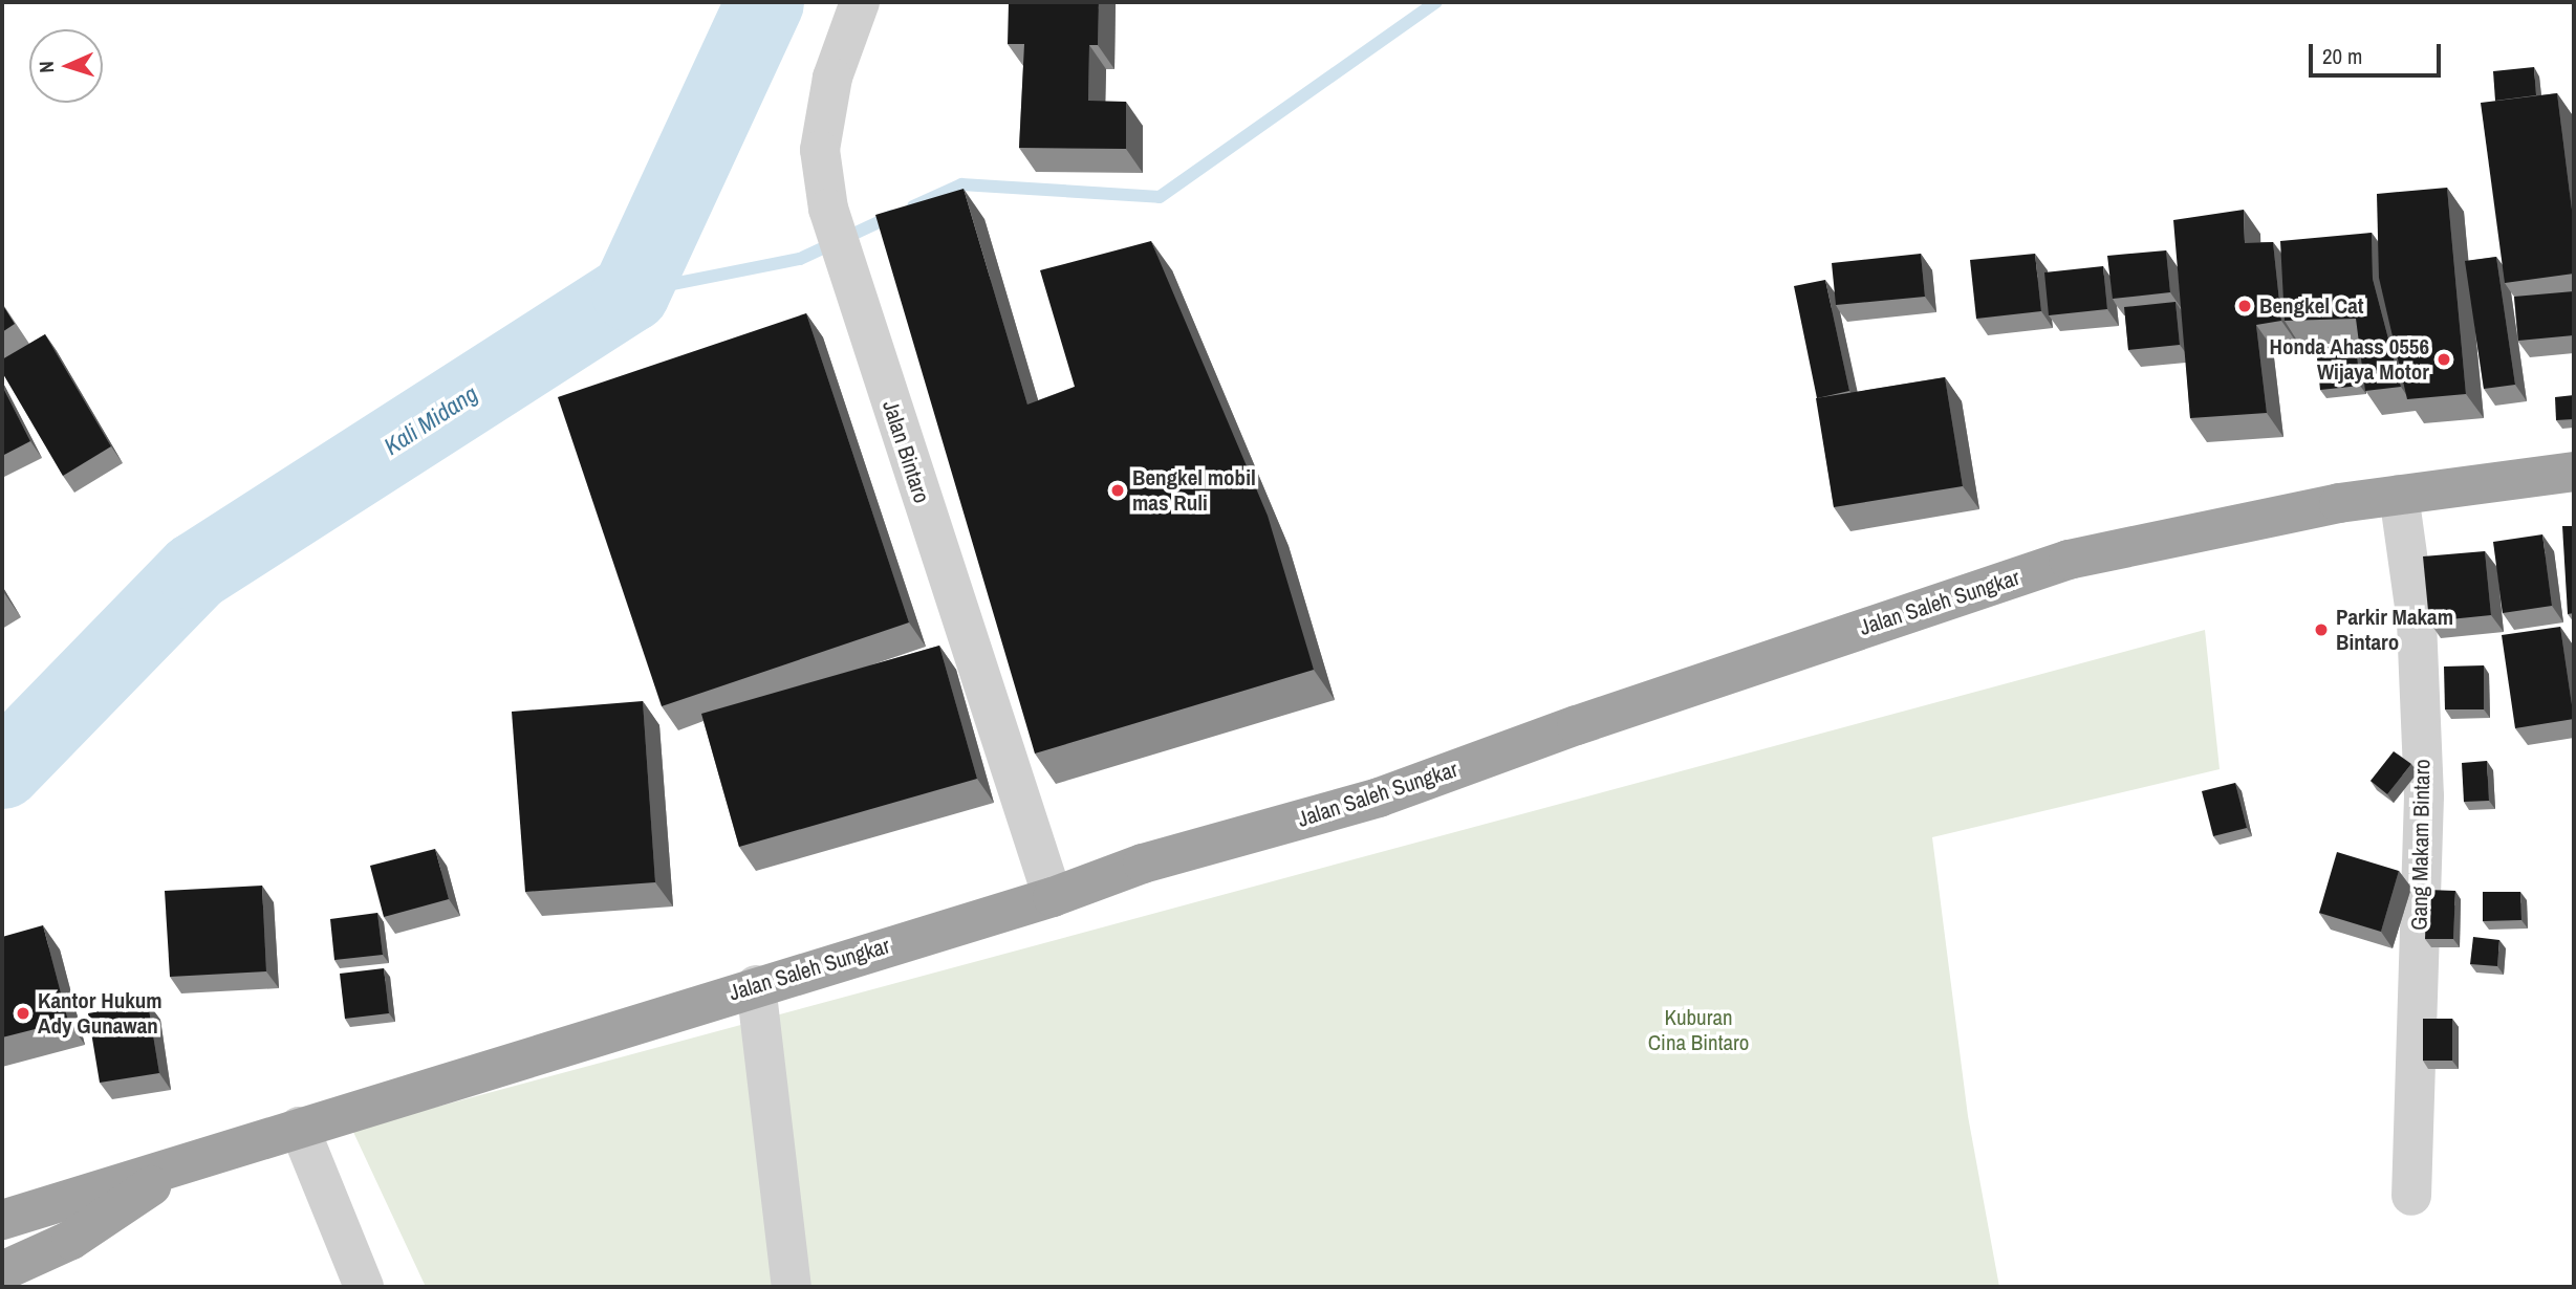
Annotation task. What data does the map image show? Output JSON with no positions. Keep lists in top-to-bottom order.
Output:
{
  "streets": {
    "highway": ["Jalan Saleh Sungkar"],
    "street": ["Jalan Bintaro", "Gang Makam Bintaro"]
  },
  "crossings": [
    ["Jalan Bintaro", "Jalan Saleh Sungkar"],
    ["Jalan Saleh Sungkar", "Gang Makam Bintaro"]
  ],
  "water": ["Kali Midang"],
  "parks": ["Kuburan Cina Bintaro"],
  "places": [
    "Bengkel Cat",
    "Honda Ahass 0556 Wijaya Motor",
    "Bengkel mobil mas Ruli",
    "Parkir Makam Bintaro",
    "Kantor Hukum Ady Gunawan"
  ],
  "scale_bar": "20 m",
  "north": "left"
}
